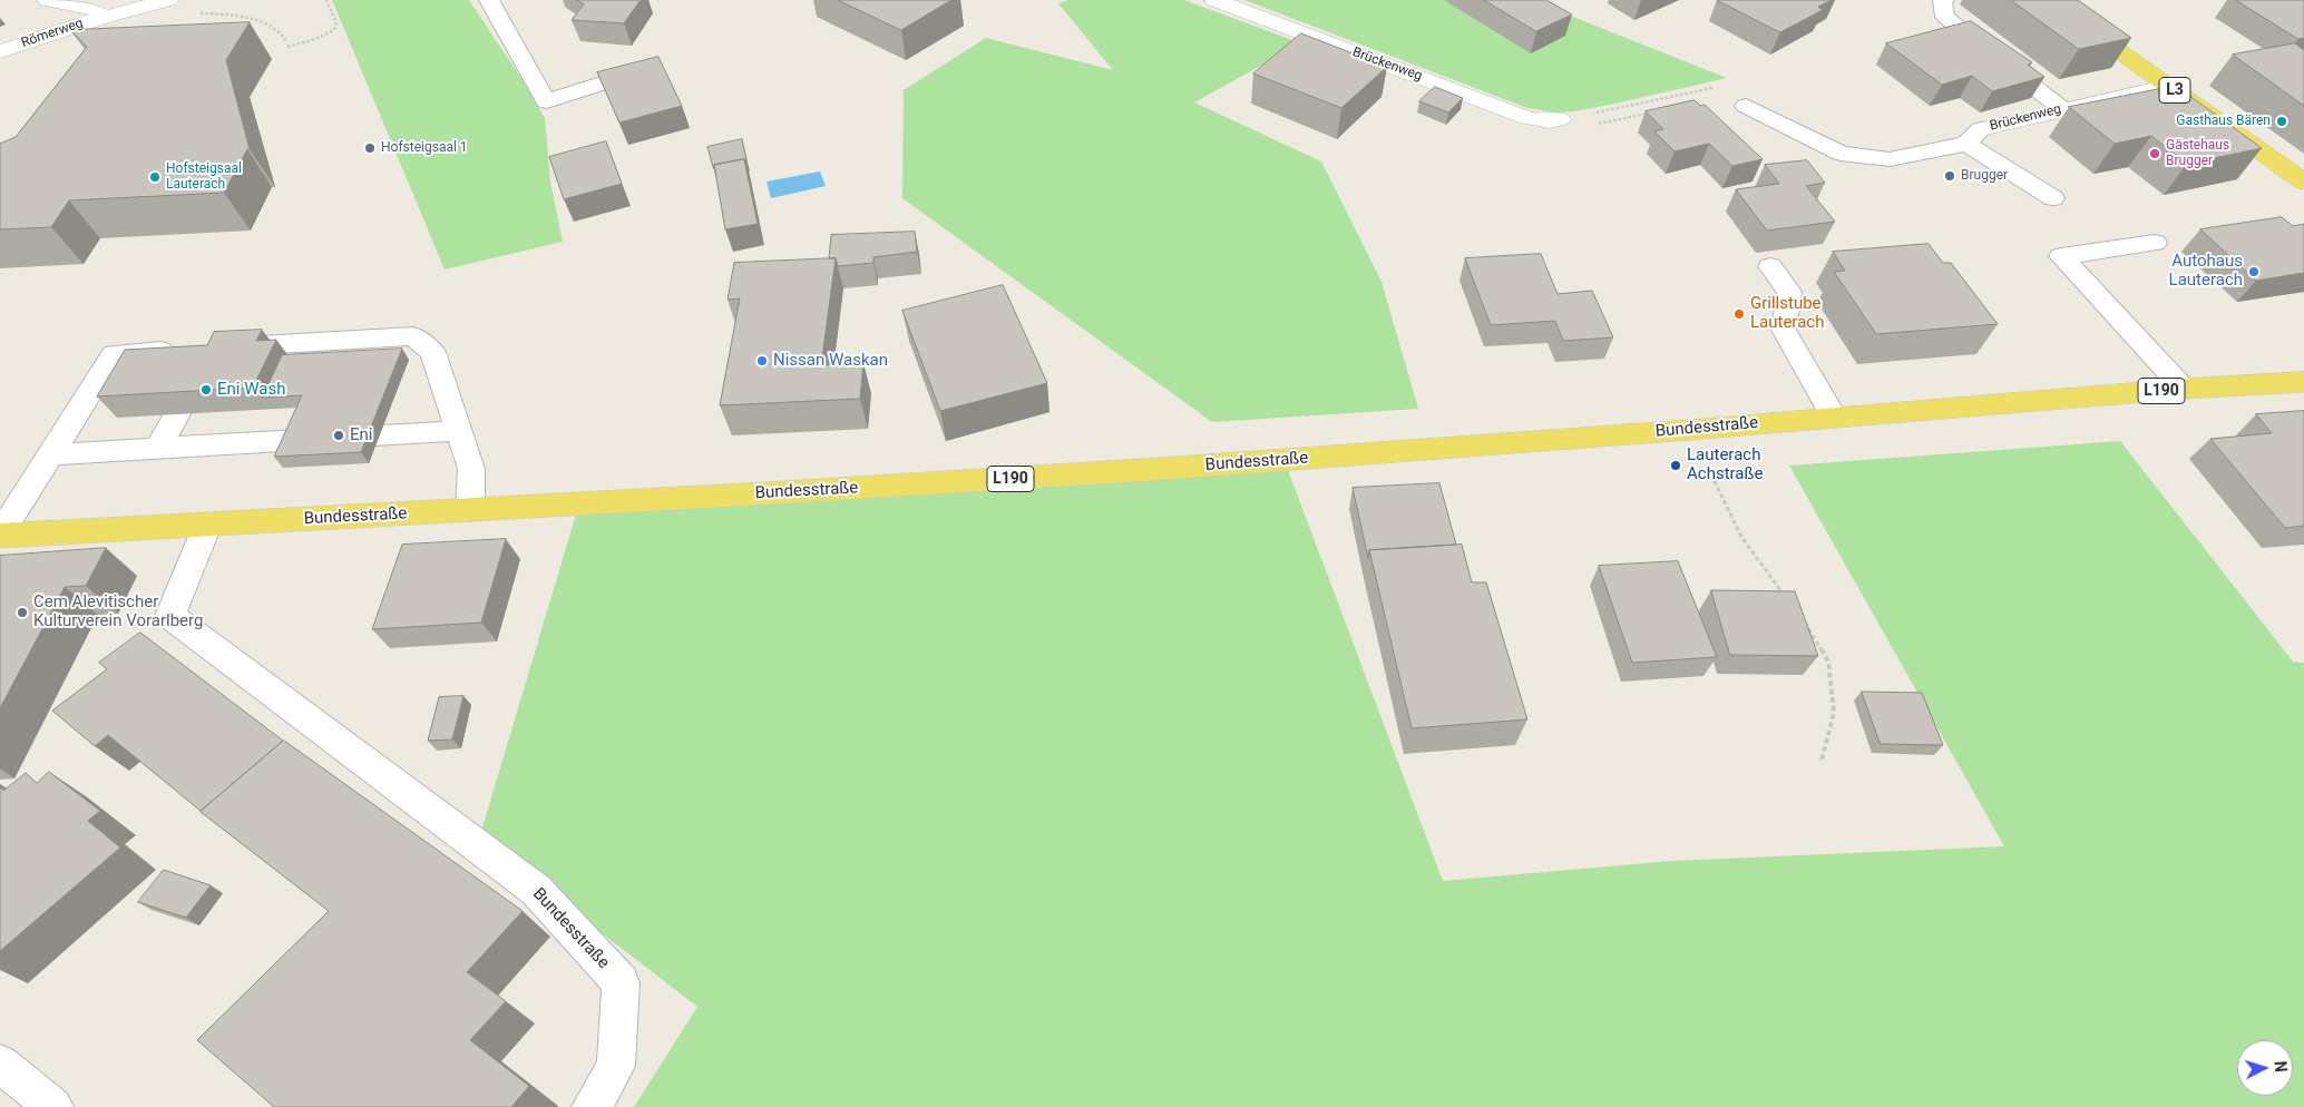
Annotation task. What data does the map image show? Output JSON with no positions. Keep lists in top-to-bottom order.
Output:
{
  "streets": {
    "main road": ["L3", "L190", "Bundesstraße"],
    "street": ["Römerweg", "Brückenweg"]
  },
  "crossings": [
    ["Brückenweg", "L3"]
  ],
  "places": [
    "Gasthaus Bären",
    "Hofsteigsaal 1",
    "Gästehaus Brugger",
    "Brugger",
    "Hofsteigsaal Lauterach",
    "Autohaus Lauterach",
    "Grillstube Lauterach",
    "Nissan Waskan",
    "Eni Wash",
    "Eni",
    "Lauterach Achstraße",
    "Cem Alevitischer Kulturverein Vorarlberg"
  ],
  "north": "right"
}
